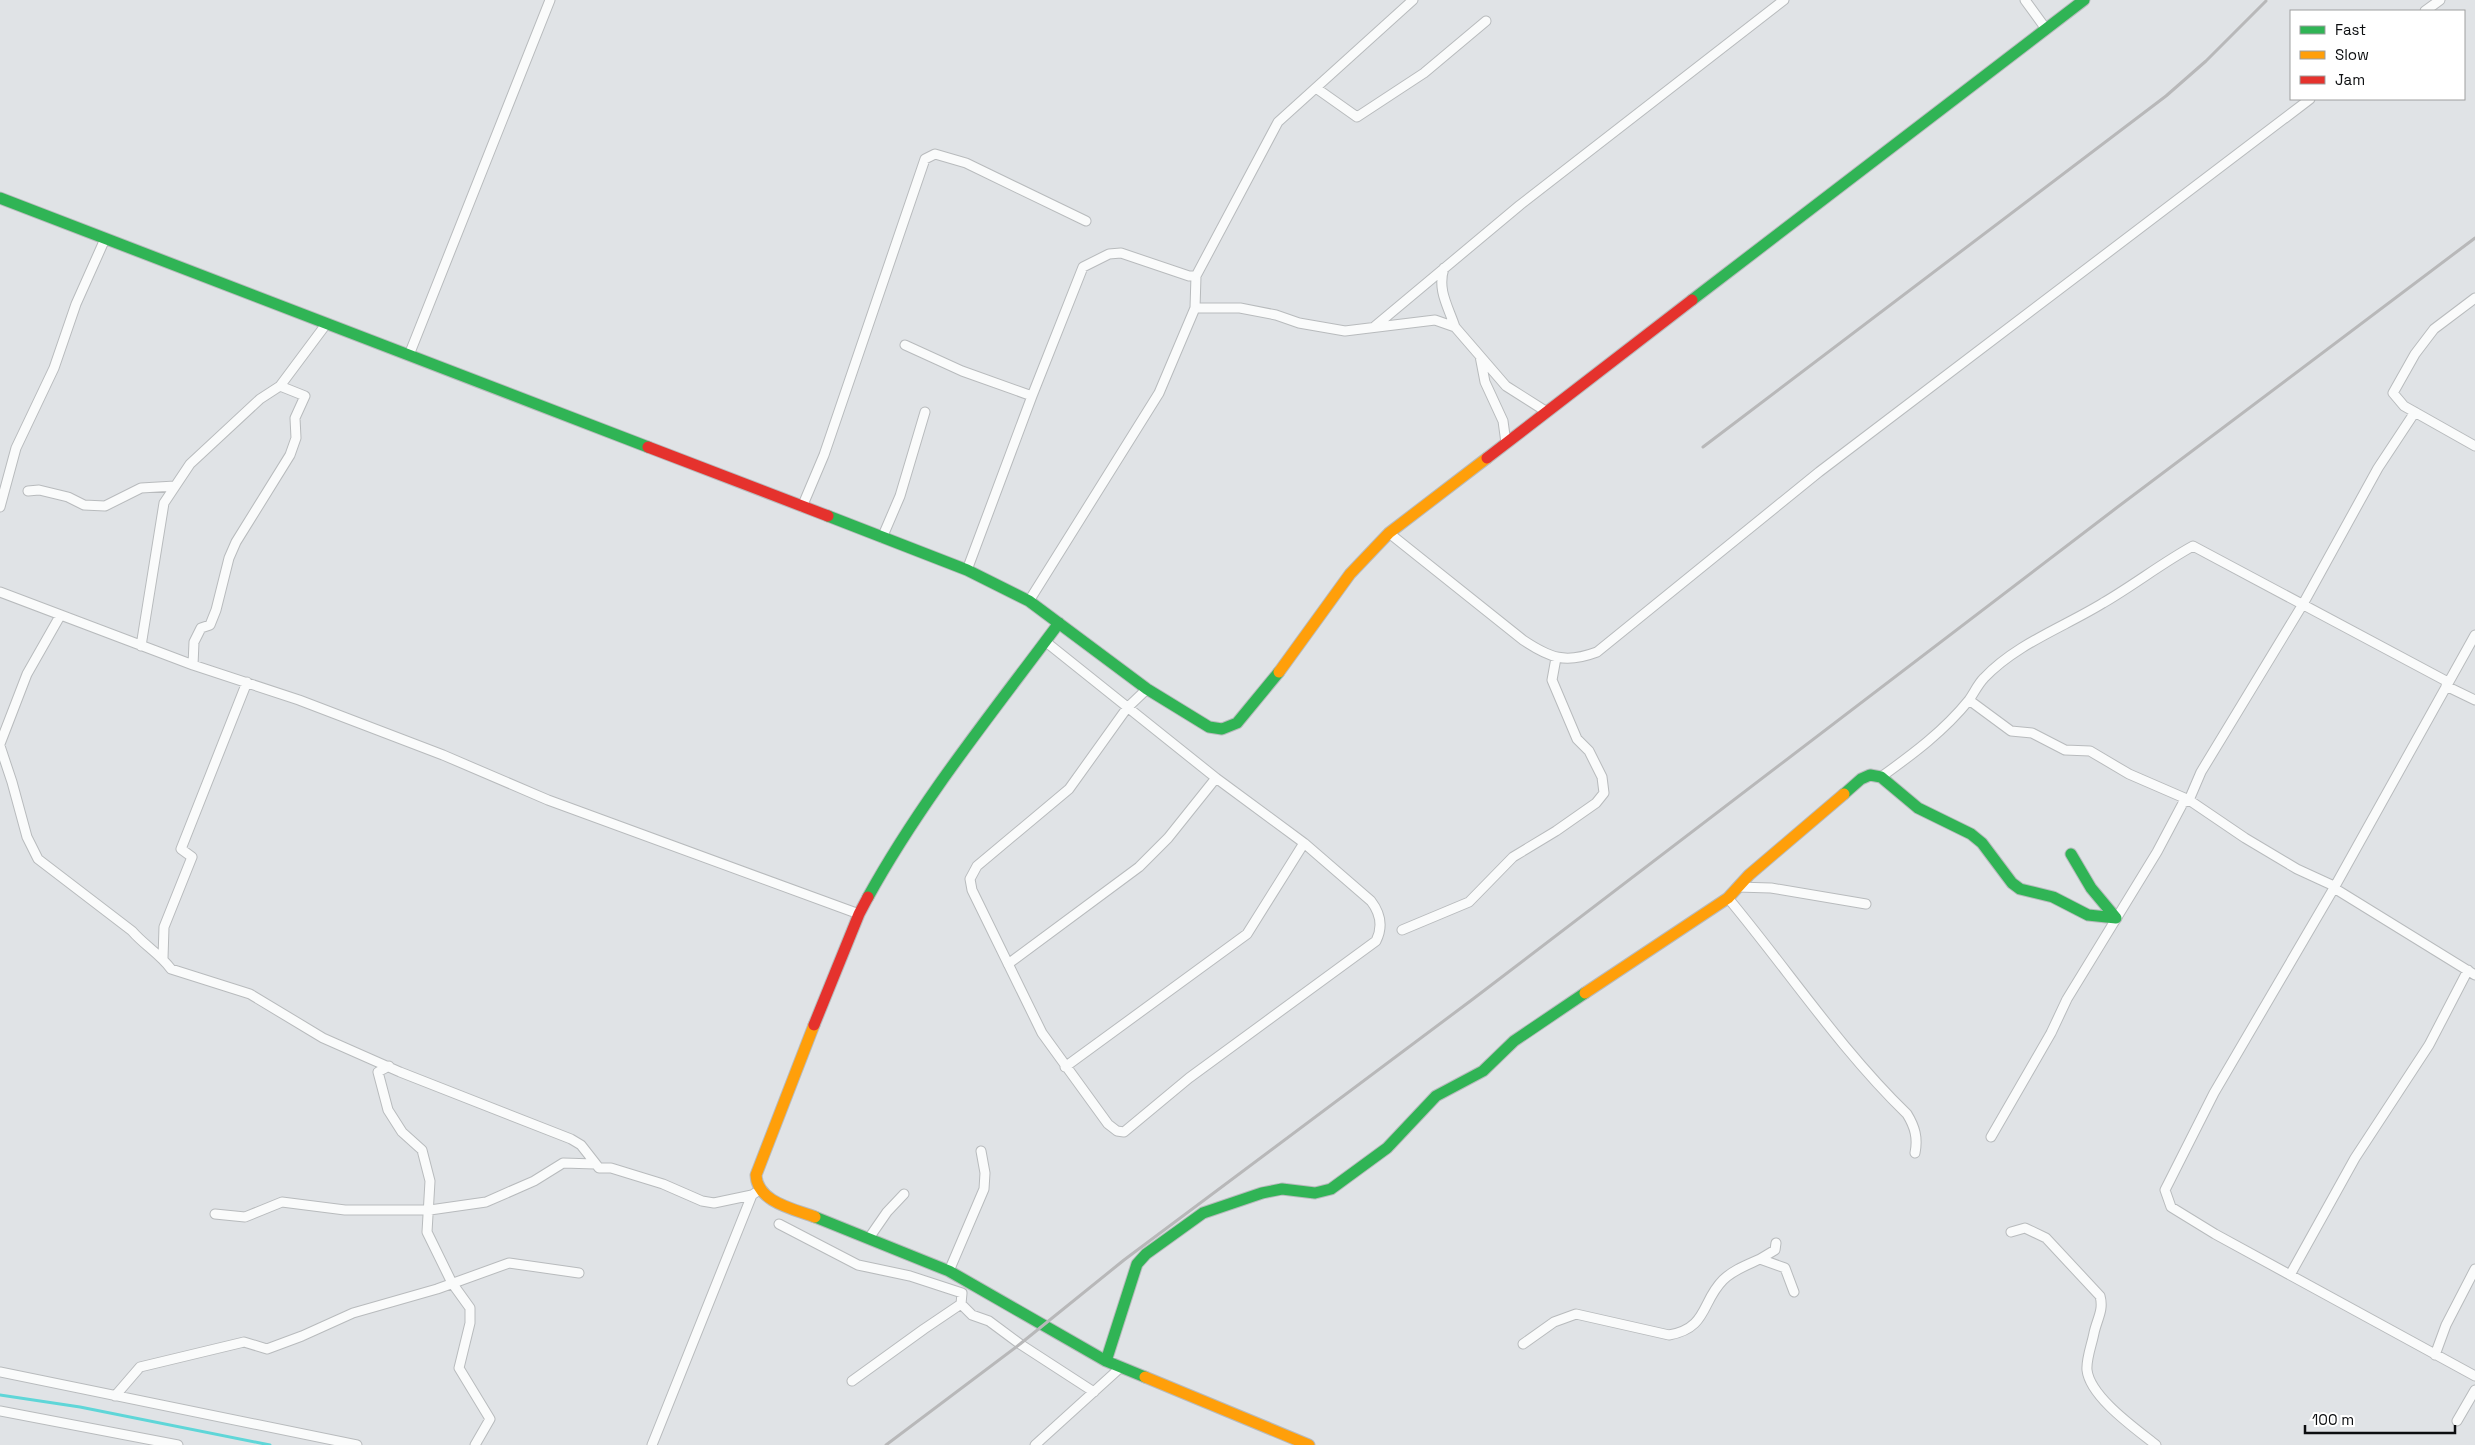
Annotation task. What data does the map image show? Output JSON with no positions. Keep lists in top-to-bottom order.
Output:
{
  "legend": ["Fast", "Slow", "Jam"],
  "scale_bar": "100 m"
}
